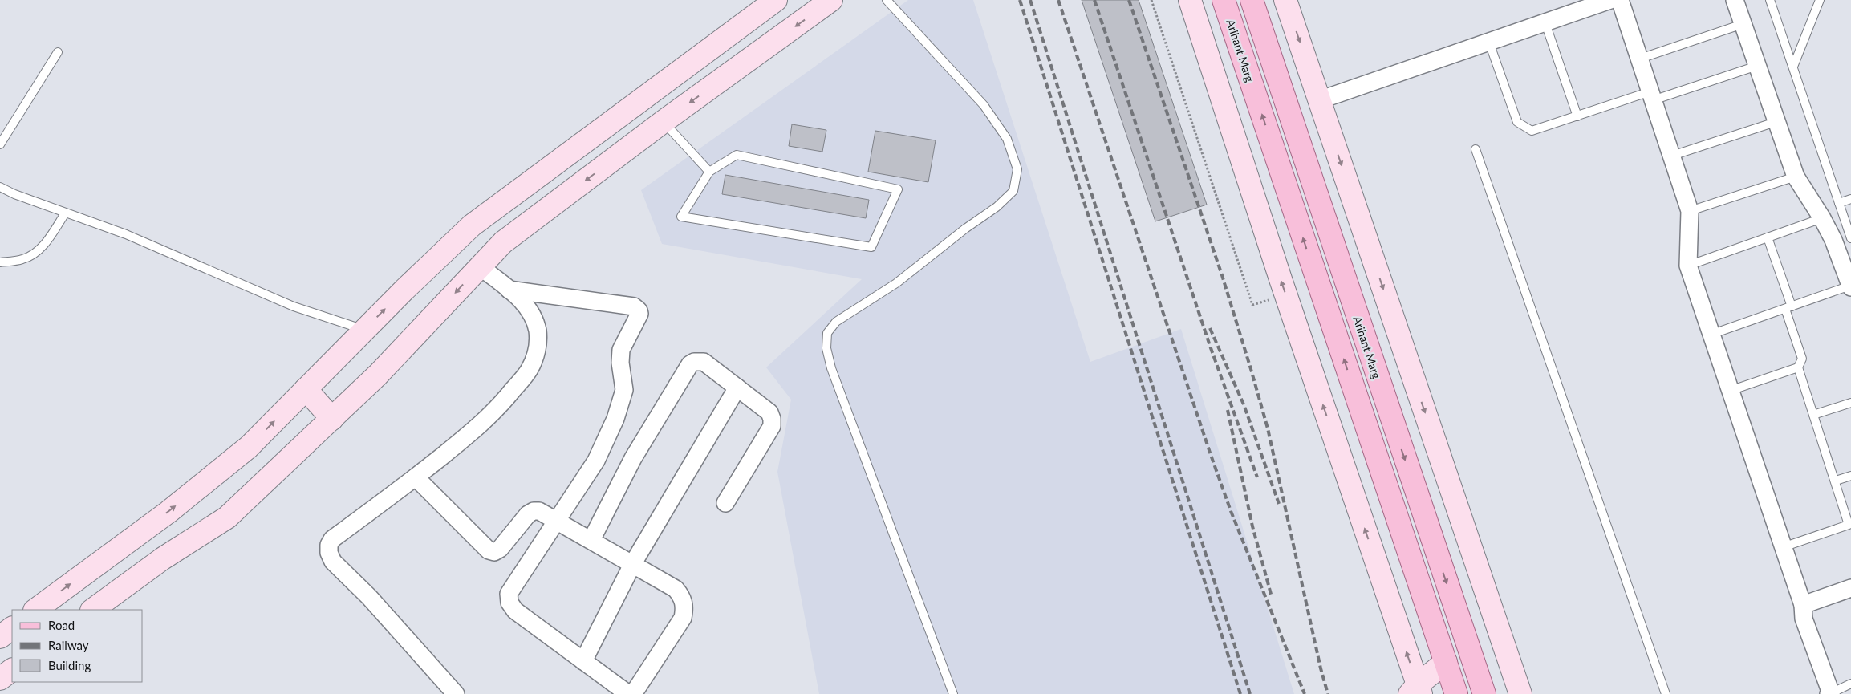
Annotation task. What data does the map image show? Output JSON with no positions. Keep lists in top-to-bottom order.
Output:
{
  "streets": {
    "main road": ["Arihant Marg"]
  },
  "legend": ["Road", "Railway", "Building"]
}
